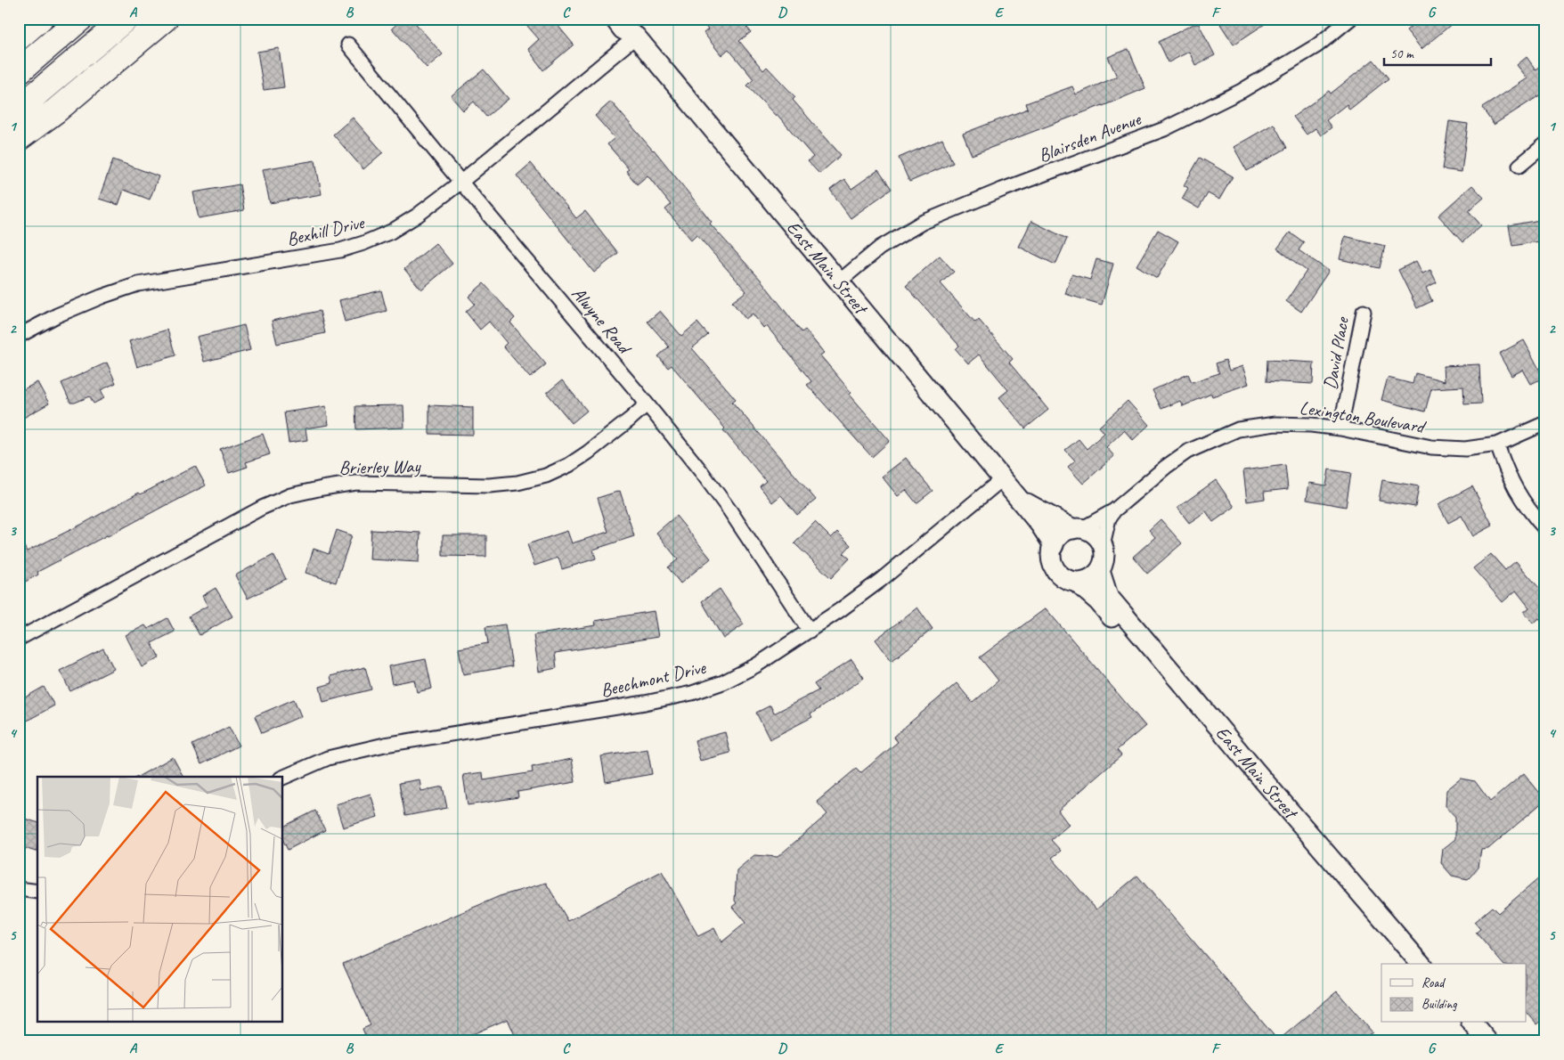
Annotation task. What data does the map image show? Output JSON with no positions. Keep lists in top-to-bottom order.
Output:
{
  "streets": {
    "main road": ["East Main Street"],
    "street": [
      "Blairsden Avenue",
      "Bexhill Drive",
      "Alwyne Road",
      "David Place",
      "Lexington Boulevard",
      "Brierley Way",
      "Beechmont Drive"
    ]
  },
  "crossings": [
    ["Blairsden Avenue", "East Main Street"],
    ["Bexhill Drive", "East Main Street"],
    ["Bexhill Drive", "Alwyne Road"],
    ["East Main Street", "Lexington Boulevard"],
    ["East Main Street", "Beechmont Drive"],
    ["Alwyne Road", "Brierley Way"],
    ["Alwyne Road", "Beechmont Drive"],
    ["David Place", "Lexington Boulevard"]
  ],
  "legend": ["Road", "Building"],
  "scale_bar": "50 m",
  "grid": {
    "columns": [
      "A",
      "B",
      "C",
      "D",
      "E",
      "F",
      "G"
    ],
    "rows": [
      "1",
      "2",
      "3",
      "4",
      "5"
    ]
  }
}
